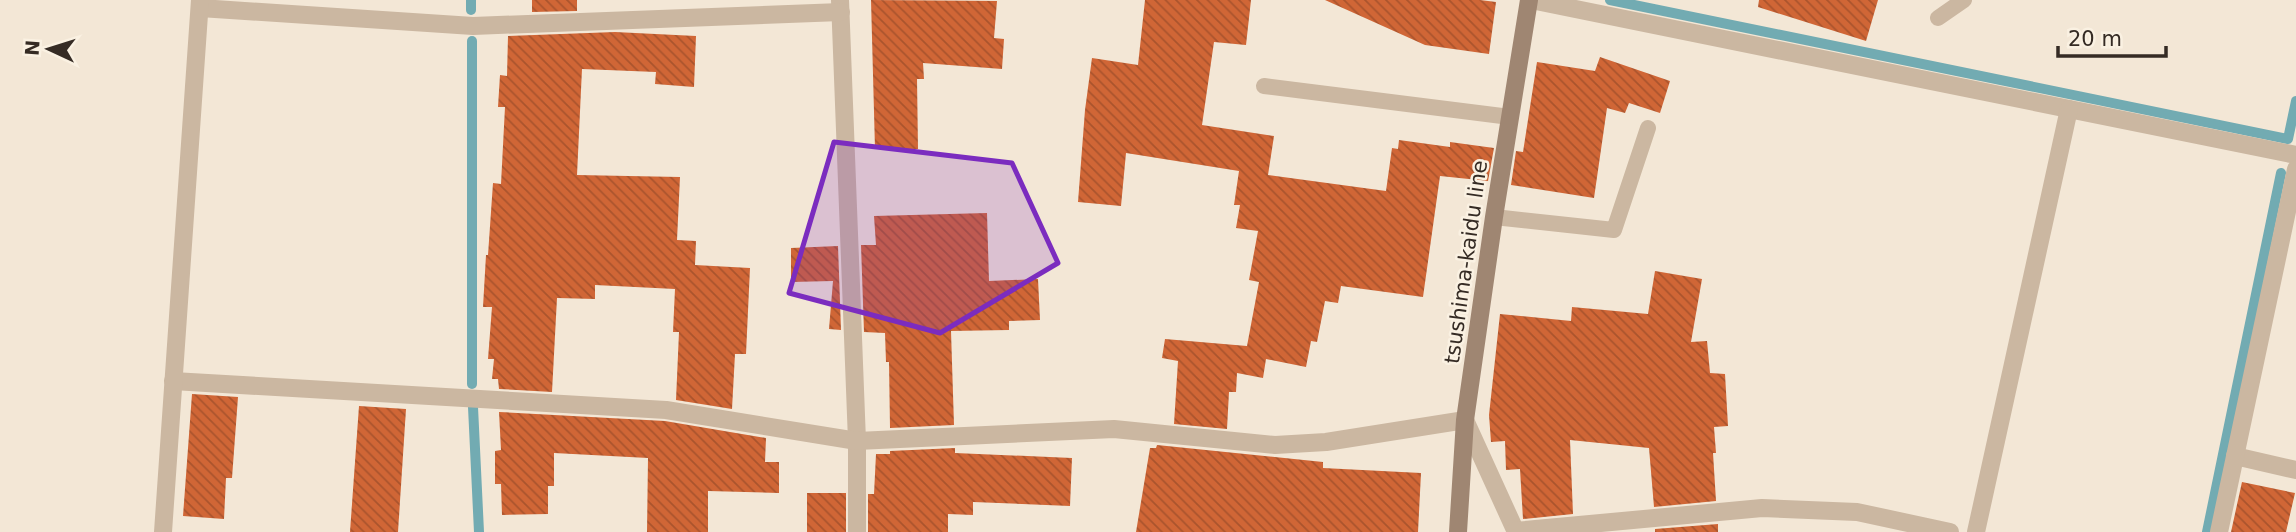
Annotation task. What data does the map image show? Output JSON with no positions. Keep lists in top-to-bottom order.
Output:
{
  "streets": {
    "main road": ["tsushima-kaidu line"]
  },
  "scale_bar": "20 m",
  "north": "left"
}
